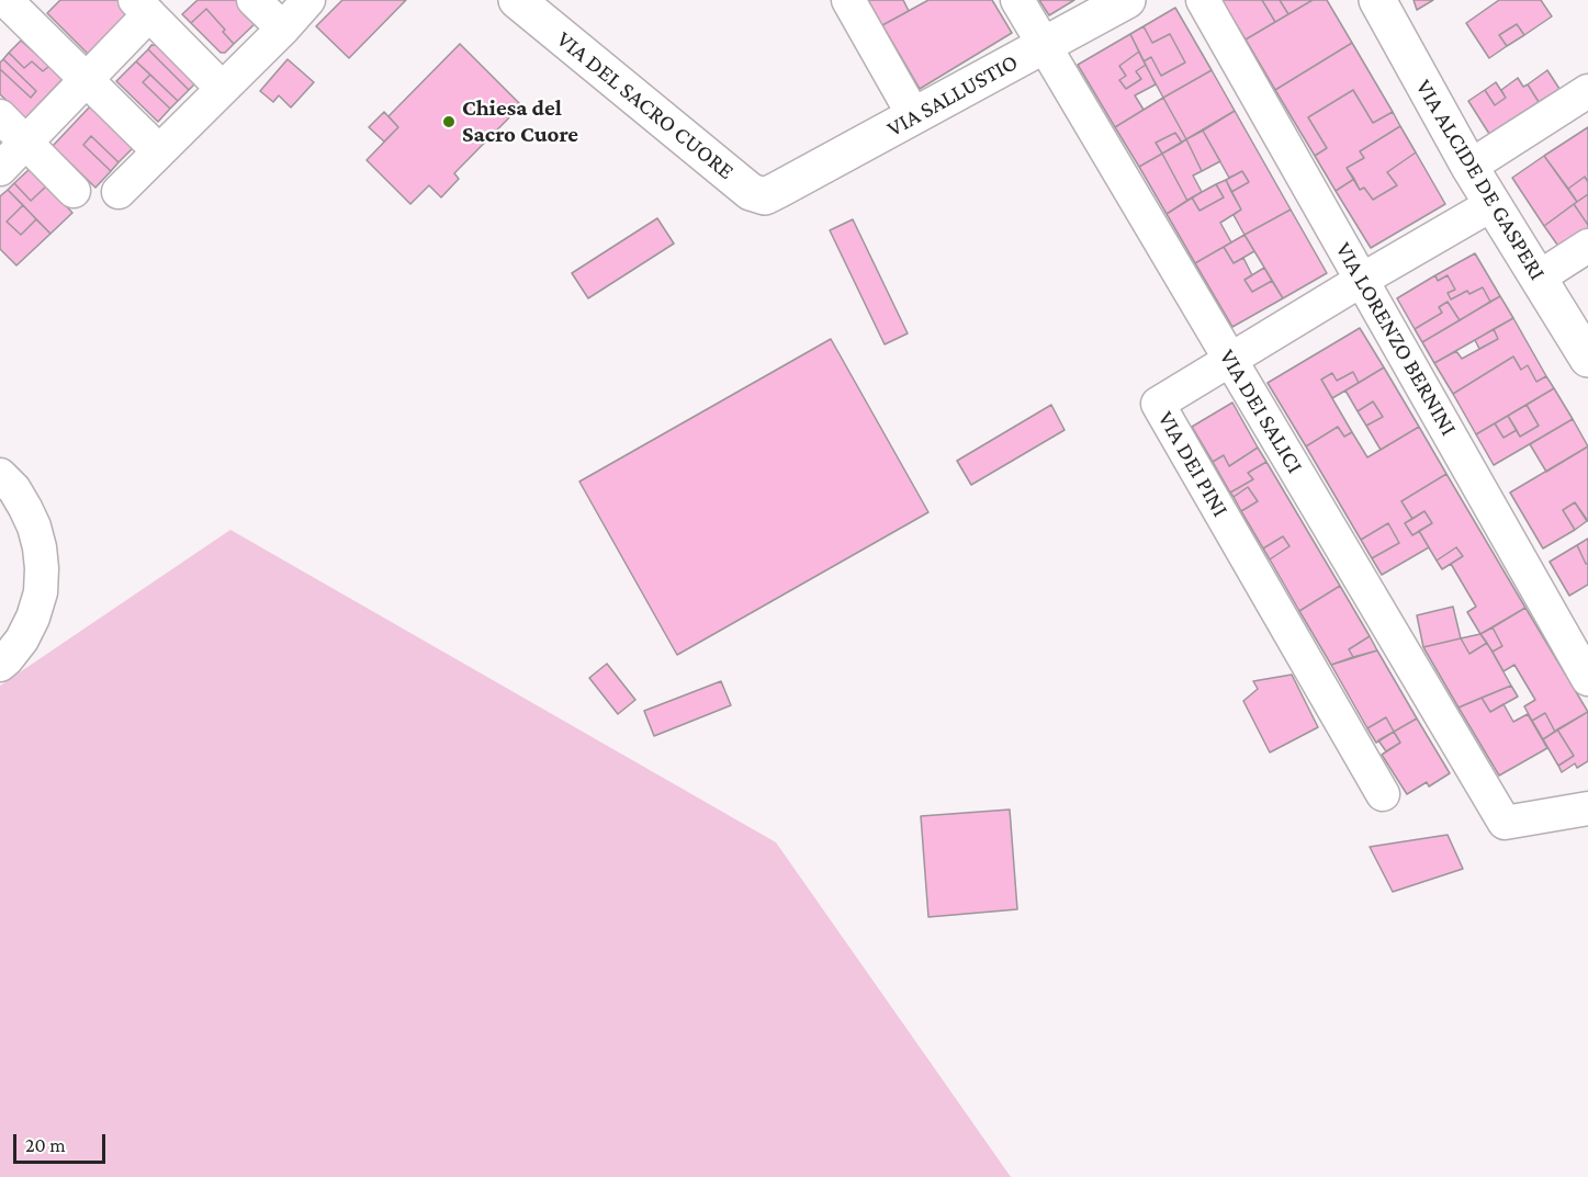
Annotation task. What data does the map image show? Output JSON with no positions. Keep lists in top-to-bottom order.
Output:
{
  "streets": {
    "street": [
      "VIA SALLUSTIO",
      "VIA DEL SACRO CUORE",
      "VIA ALCIDE DE GASPERI",
      "VIA LORENZO BERNINI",
      "VIA DEI SALICI",
      "VIA DEI PINI"
    ]
  },
  "crossings": [
    ["VIA SALLUSTIO", "VIA DEL SACRO CUORE"],
    ["VIA SALLUSTIO", "VIA DEI SALICI"],
    ["VIA ALCIDE DE GASPERI", "VIA DEI PINI"],
    ["VIA LORENZO BERNINI", "VIA DEI PINI"],
    ["VIA DEI SALICI", "VIA DEI PINI"]
  ],
  "places": ["Chiesa del Sacro Cuore"],
  "scale_bar": "20 m"
}
